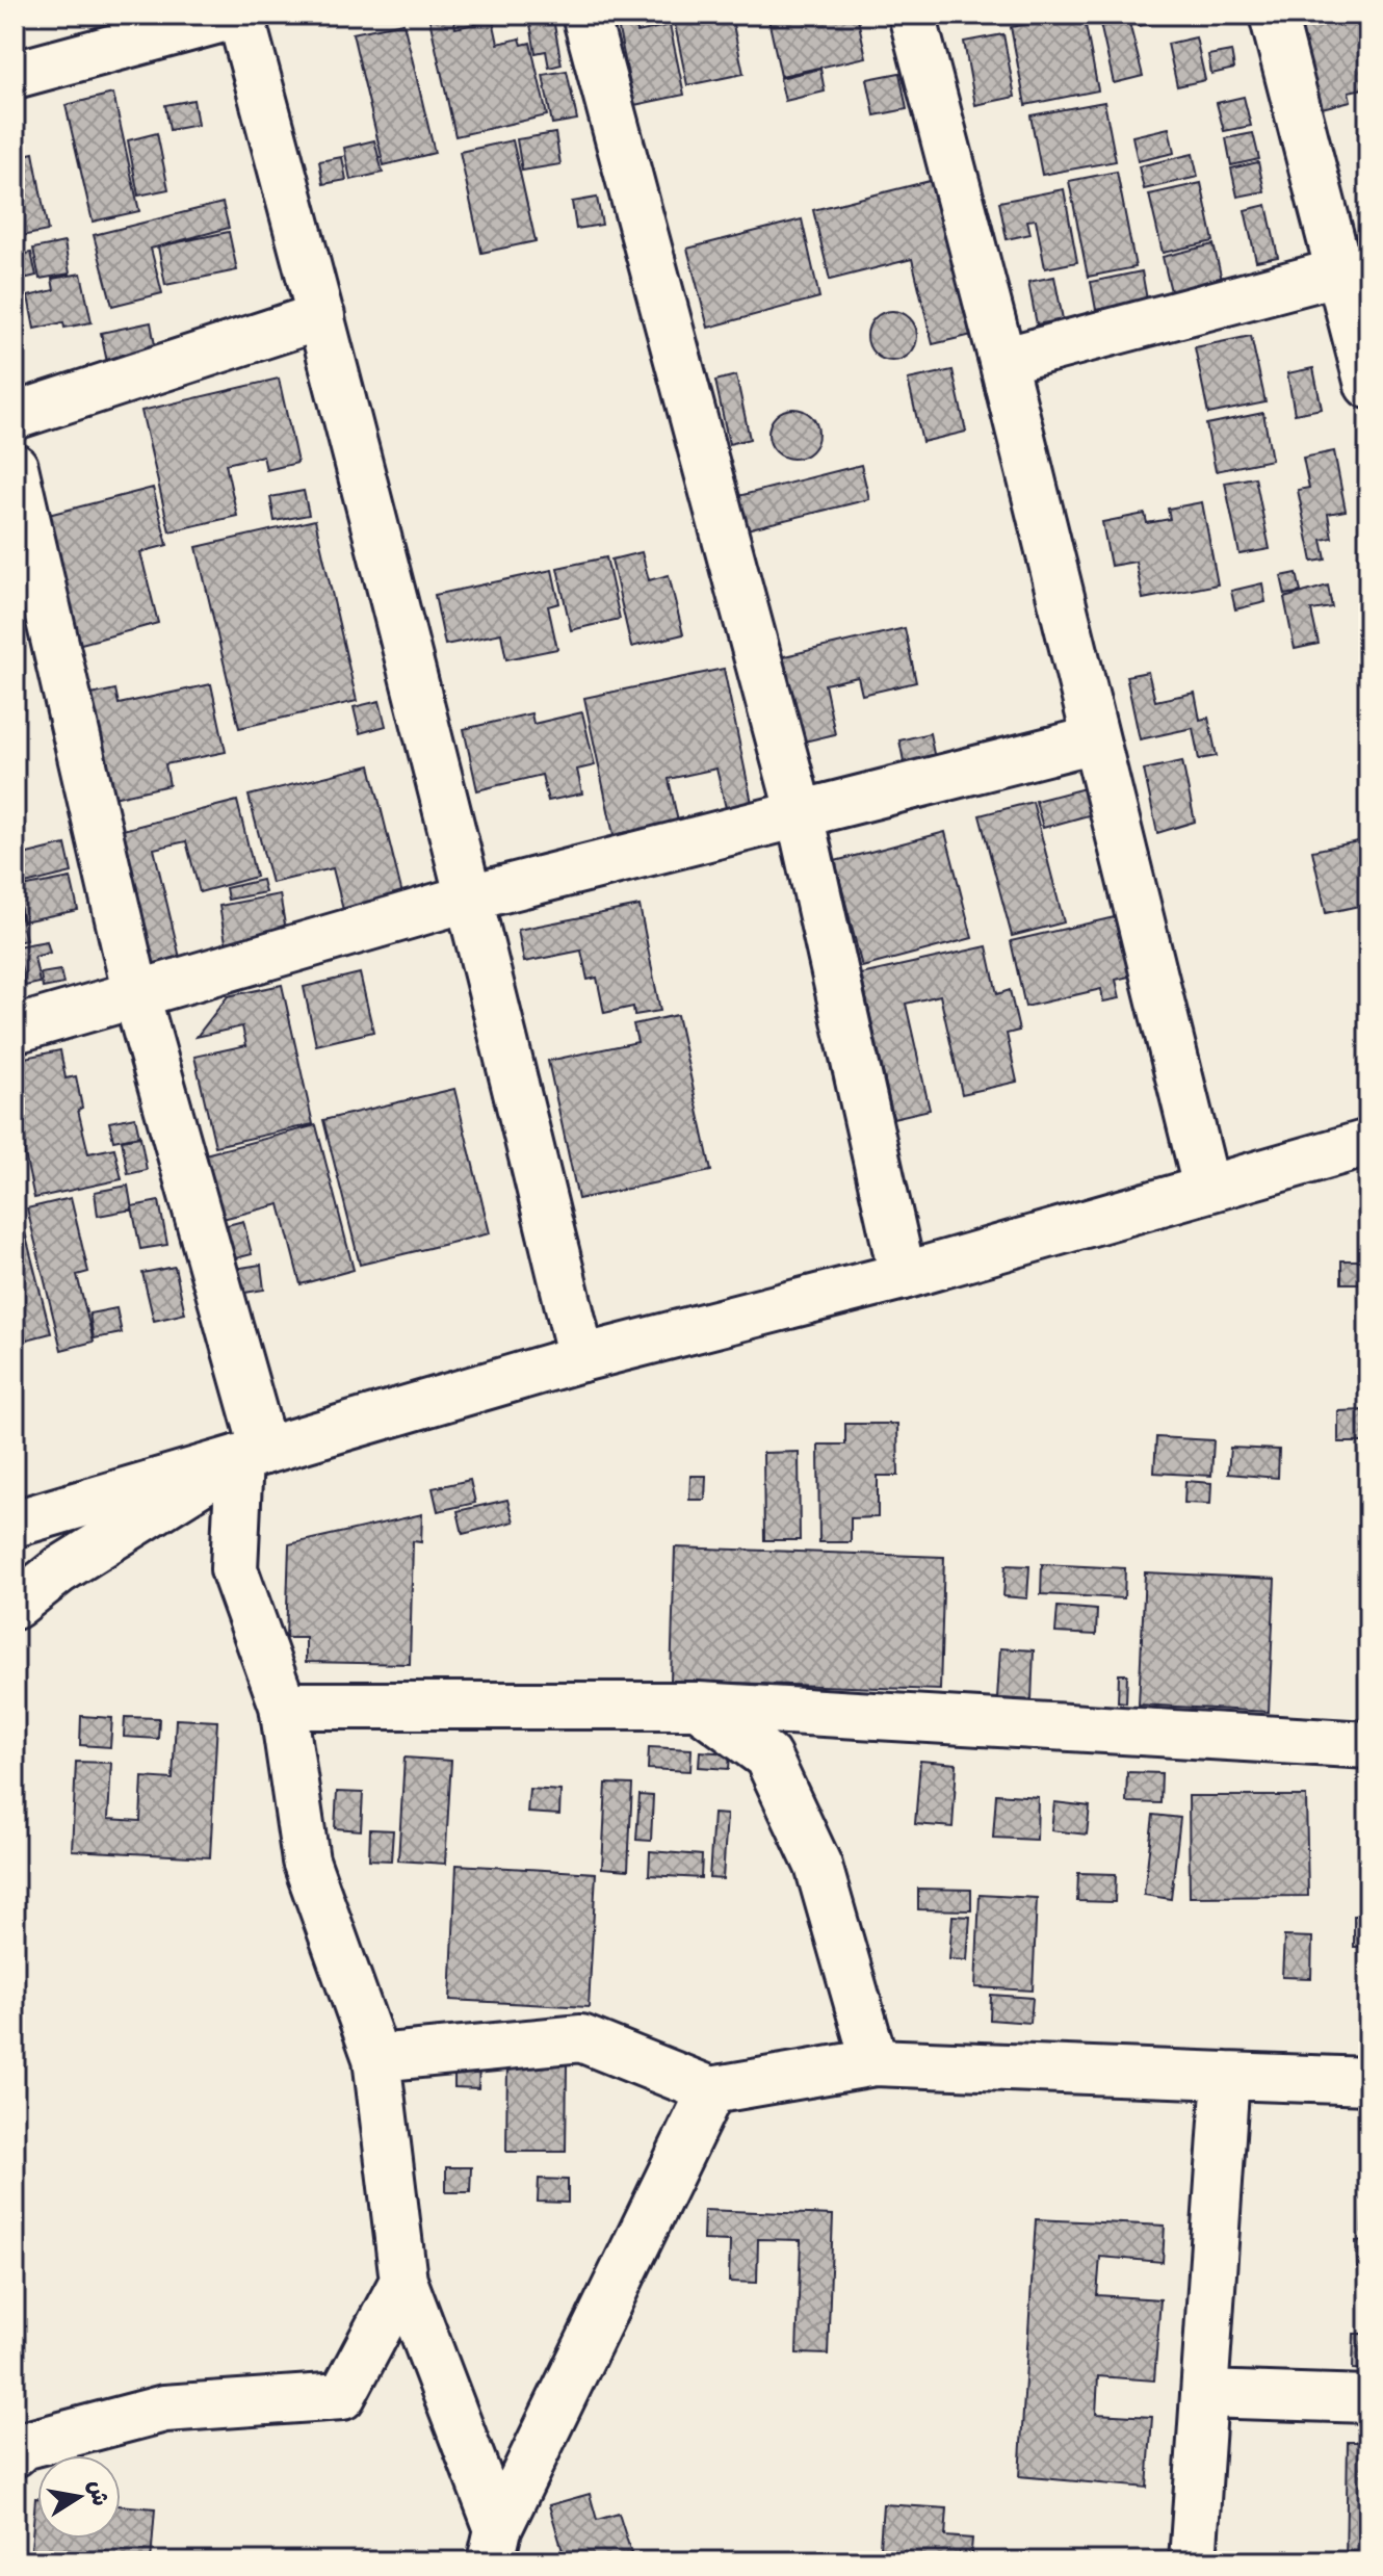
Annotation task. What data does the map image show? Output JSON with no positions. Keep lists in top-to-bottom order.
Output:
{
  "north": "right"
}
